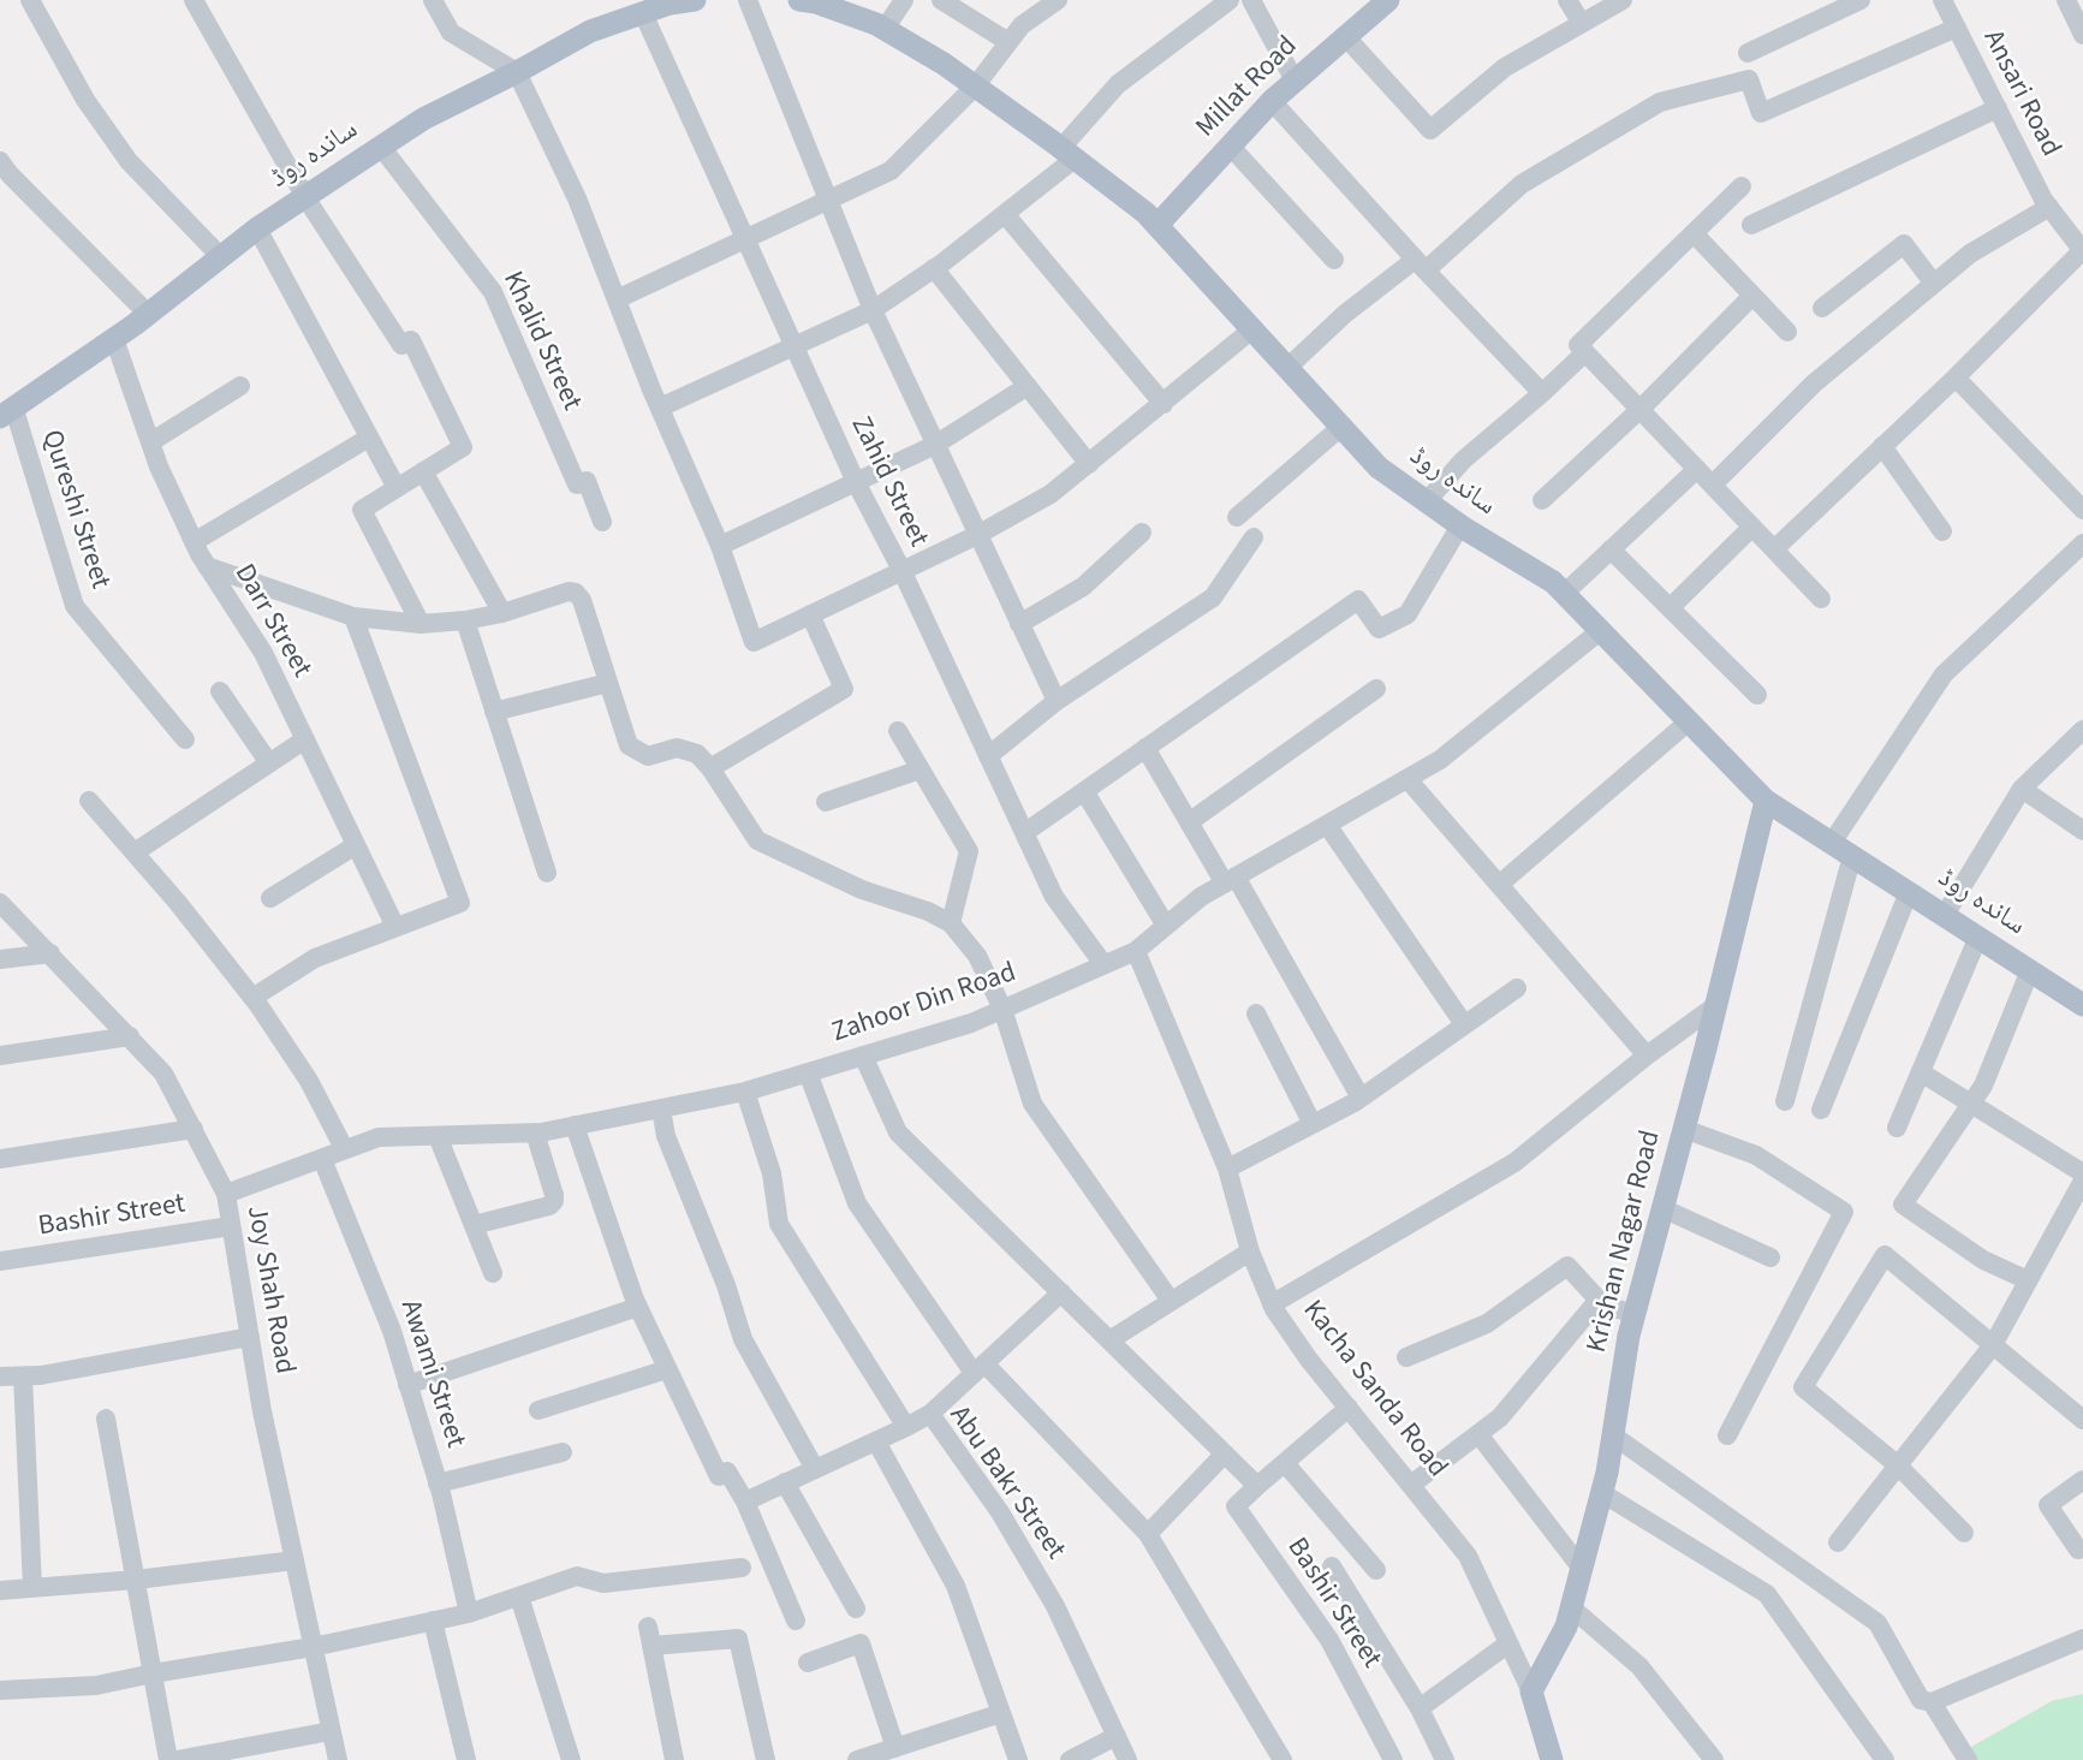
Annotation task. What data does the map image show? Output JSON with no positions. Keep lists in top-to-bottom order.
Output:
{
  "streets": {
    "main road": [
      "Millat Road",
      "ساندہ روڈ",
      "Krishan Nagar Road",
      "Kacha Sanda Road"
    ],
    "street": [
      "Ansari Road",
      "Khalid Street",
      "Zahid Street",
      "Qureshi Street",
      "Darr Street",
      "Zahoor Din Road",
      "Bashir Street",
      "Joy Shah Road",
      "Awami Street",
      "Abu Bakr Street"
    ]
  },
  "crossings": [
    ["Millat Road", "ساندہ روڈ"],
    ["ساندہ روڈ", "Khalid Street"],
    ["ساندہ روڈ", "Zahid Street"],
    ["ساندہ روڈ", "Qureshi Street"],
    ["ساندہ روڈ", "Darr Street"],
    ["ساندہ روڈ", "Zahoor Din Road"],
    ["ساندہ روڈ", "Krishan Nagar Road"],
    ["Zahid Street", "Zahoor Din Road"],
    ["Zahoor Din Road", "Joy Shah Road"],
    ["Zahoor Din Road", "Awami Street"],
    ["Zahoor Din Road", "Kacha Sanda Road"],
    ["Zahoor Din Road", "Abu Bakr Street"],
    ["Bashir Street", "Joy Shah Road"],
    ["Krishan Nagar Road", "Kacha Sanda Road"]
  ]
}
